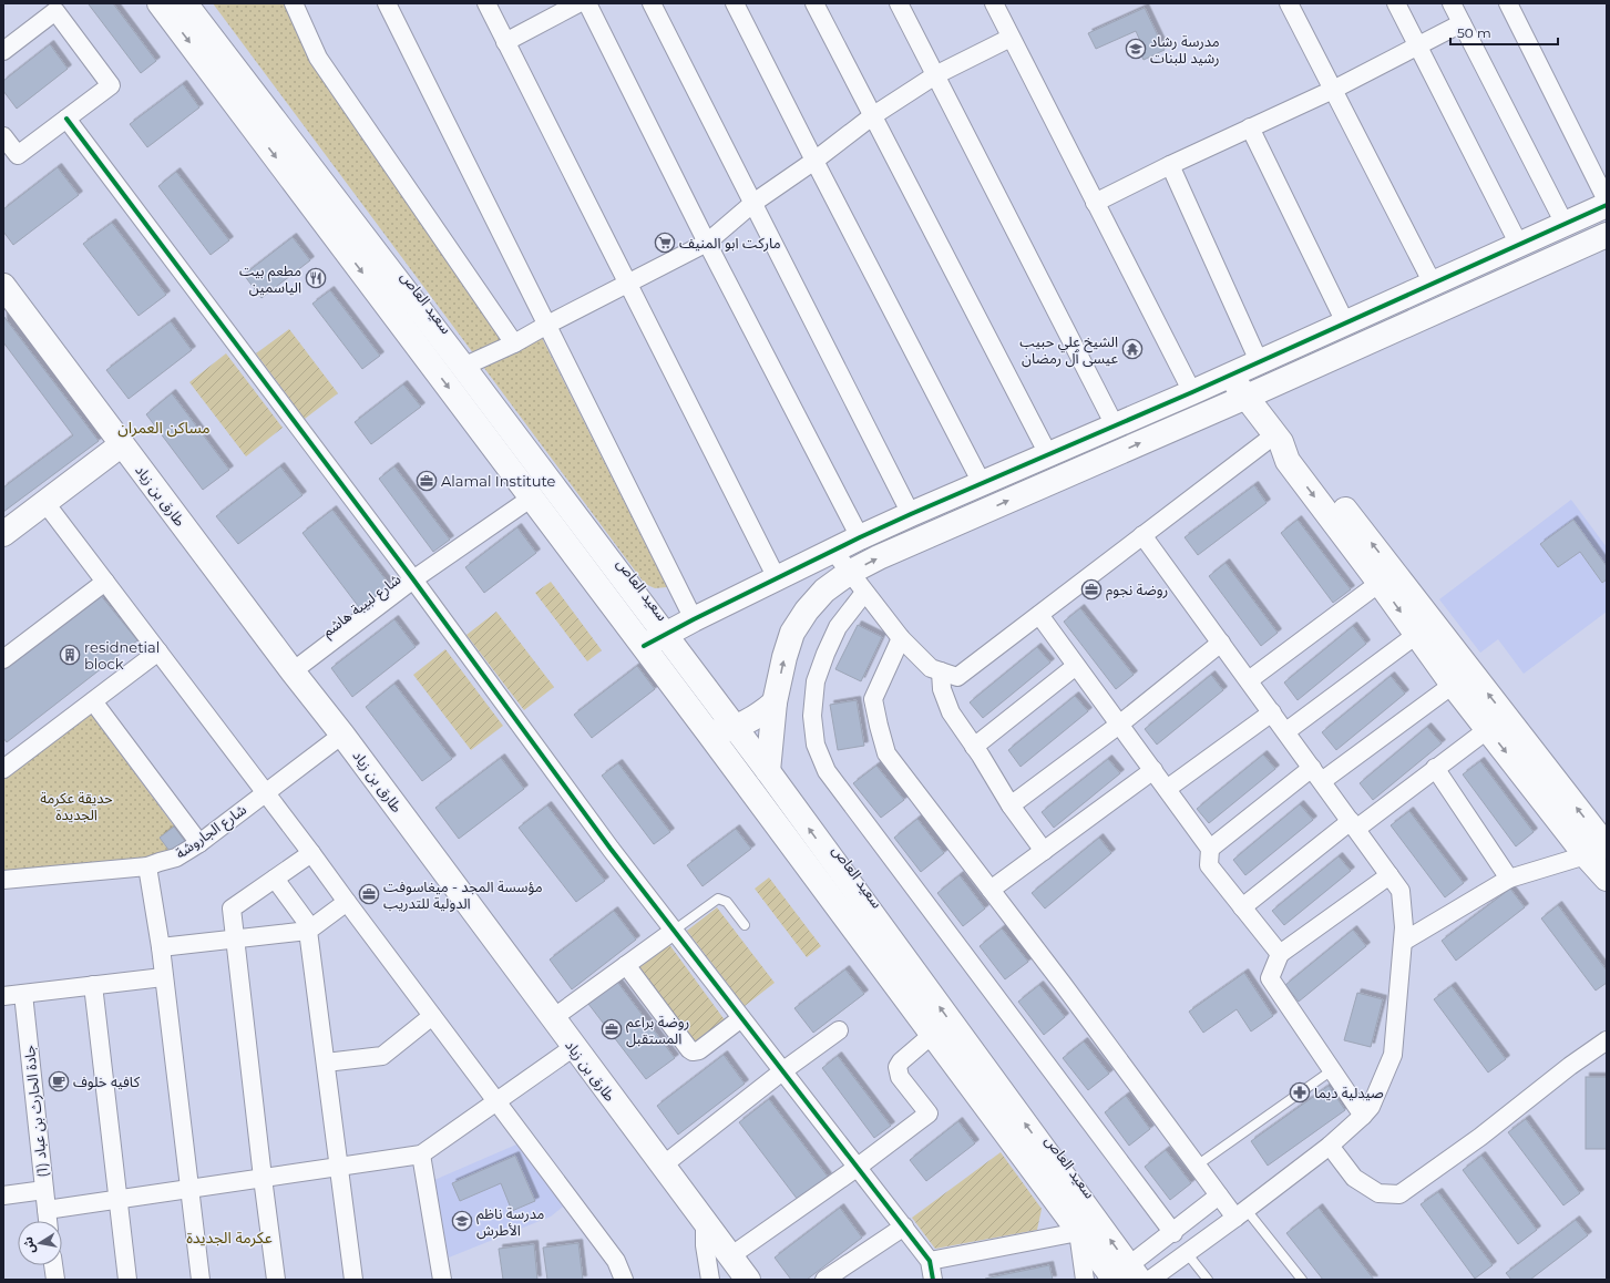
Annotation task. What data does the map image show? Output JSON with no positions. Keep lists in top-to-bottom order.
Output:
{
  "streets": {
    "main road": ["سعيد العاص", "طارق بن زياد"],
    "street": ["شارع لبيبة هاشم", "شارع الجاروشة", "جادة الحارث بن عباد (1)"]
  },
  "crossings": [
    ["طارق بن زياد", "شارع لبيبة هاشم"],
    ["طارق بن زياد", "شارع الجاروشة"]
  ],
  "districts": ["مساكن العمران", "عكرمة الجديدة"],
  "parks": ["حديقة عكرمة الجديدة"],
  "places": {
    "school or university": ["مدرسة رشاد رشيد للبنات", "مدرسة ناظم الأطرش"],
    "supermarket": ["ماركت ابو المنيف"],
    "restaurant": ["مطعم بيت الياسمين"],
    "temple": ["الشيخ علي حبيب عيسى ٱل رمضان"],
    "office": [
      "Alamal Institute",
      "روضة نجوم",
      "مؤسسة المجد - ميغاسوفت الدولية للتدريب",
      "روضة براعم المستقبل"
    ],
    "building": ["residnetial block"],
    "cafe": ["كافيه خلوف"],
    "pharmacy": ["صيدلية ديما"]
  },
  "scale_bar": "50 m",
  "north": "left"
}
